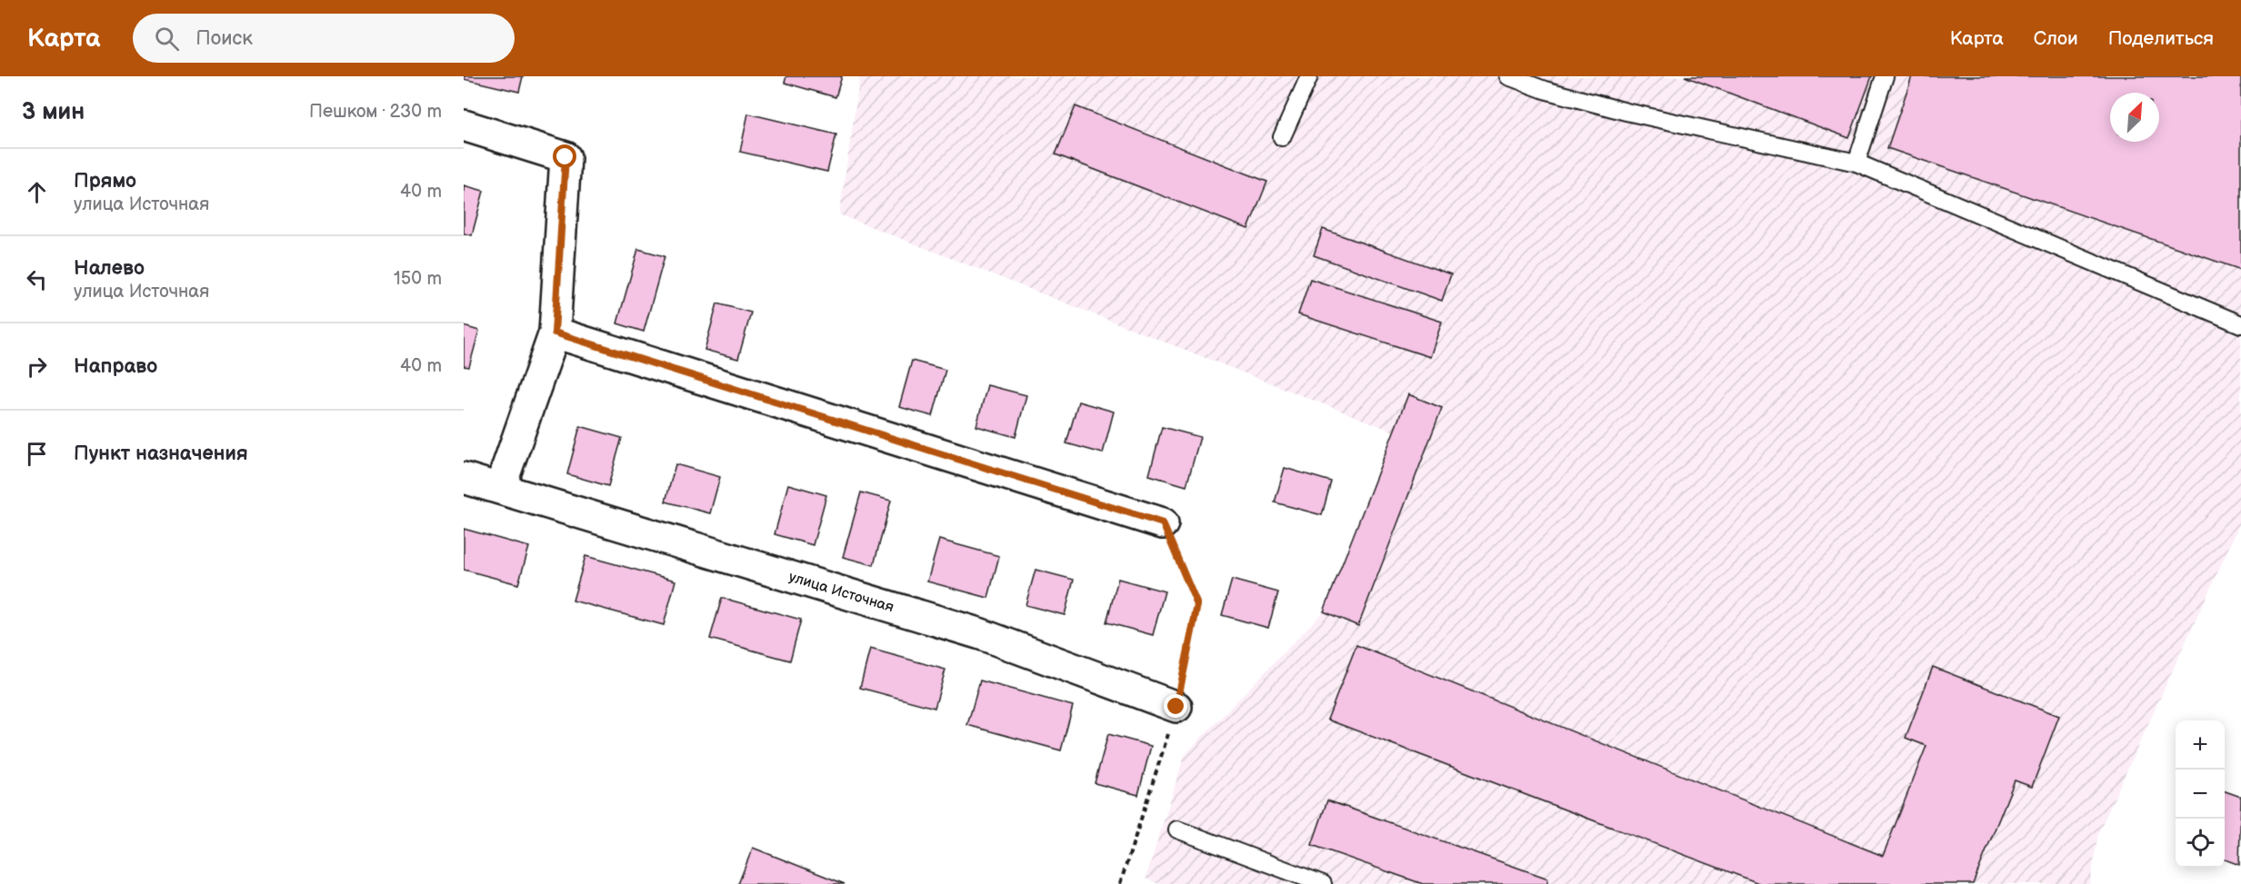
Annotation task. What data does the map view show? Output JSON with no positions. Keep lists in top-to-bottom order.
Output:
{
  "streets": {
    "street": ["улица Источная"]
  },
  "north": "top right",
  "page": {
    "header": "Карта",
    "search": "Поиск",
    "nav": ["Карта", "Слои", "Поделиться"],
    "heading": ["3 мин", "Пешком · 230 m"],
    "list": [
      ["Прямо", "улица Источная", "40 m"],
      ["Налево", "улица Источная", "150 m"],
      ["Направо", "40 m"],
      "Пункт назначения"
    ],
    "map_buttons": ["+", "−"]
  }
}
